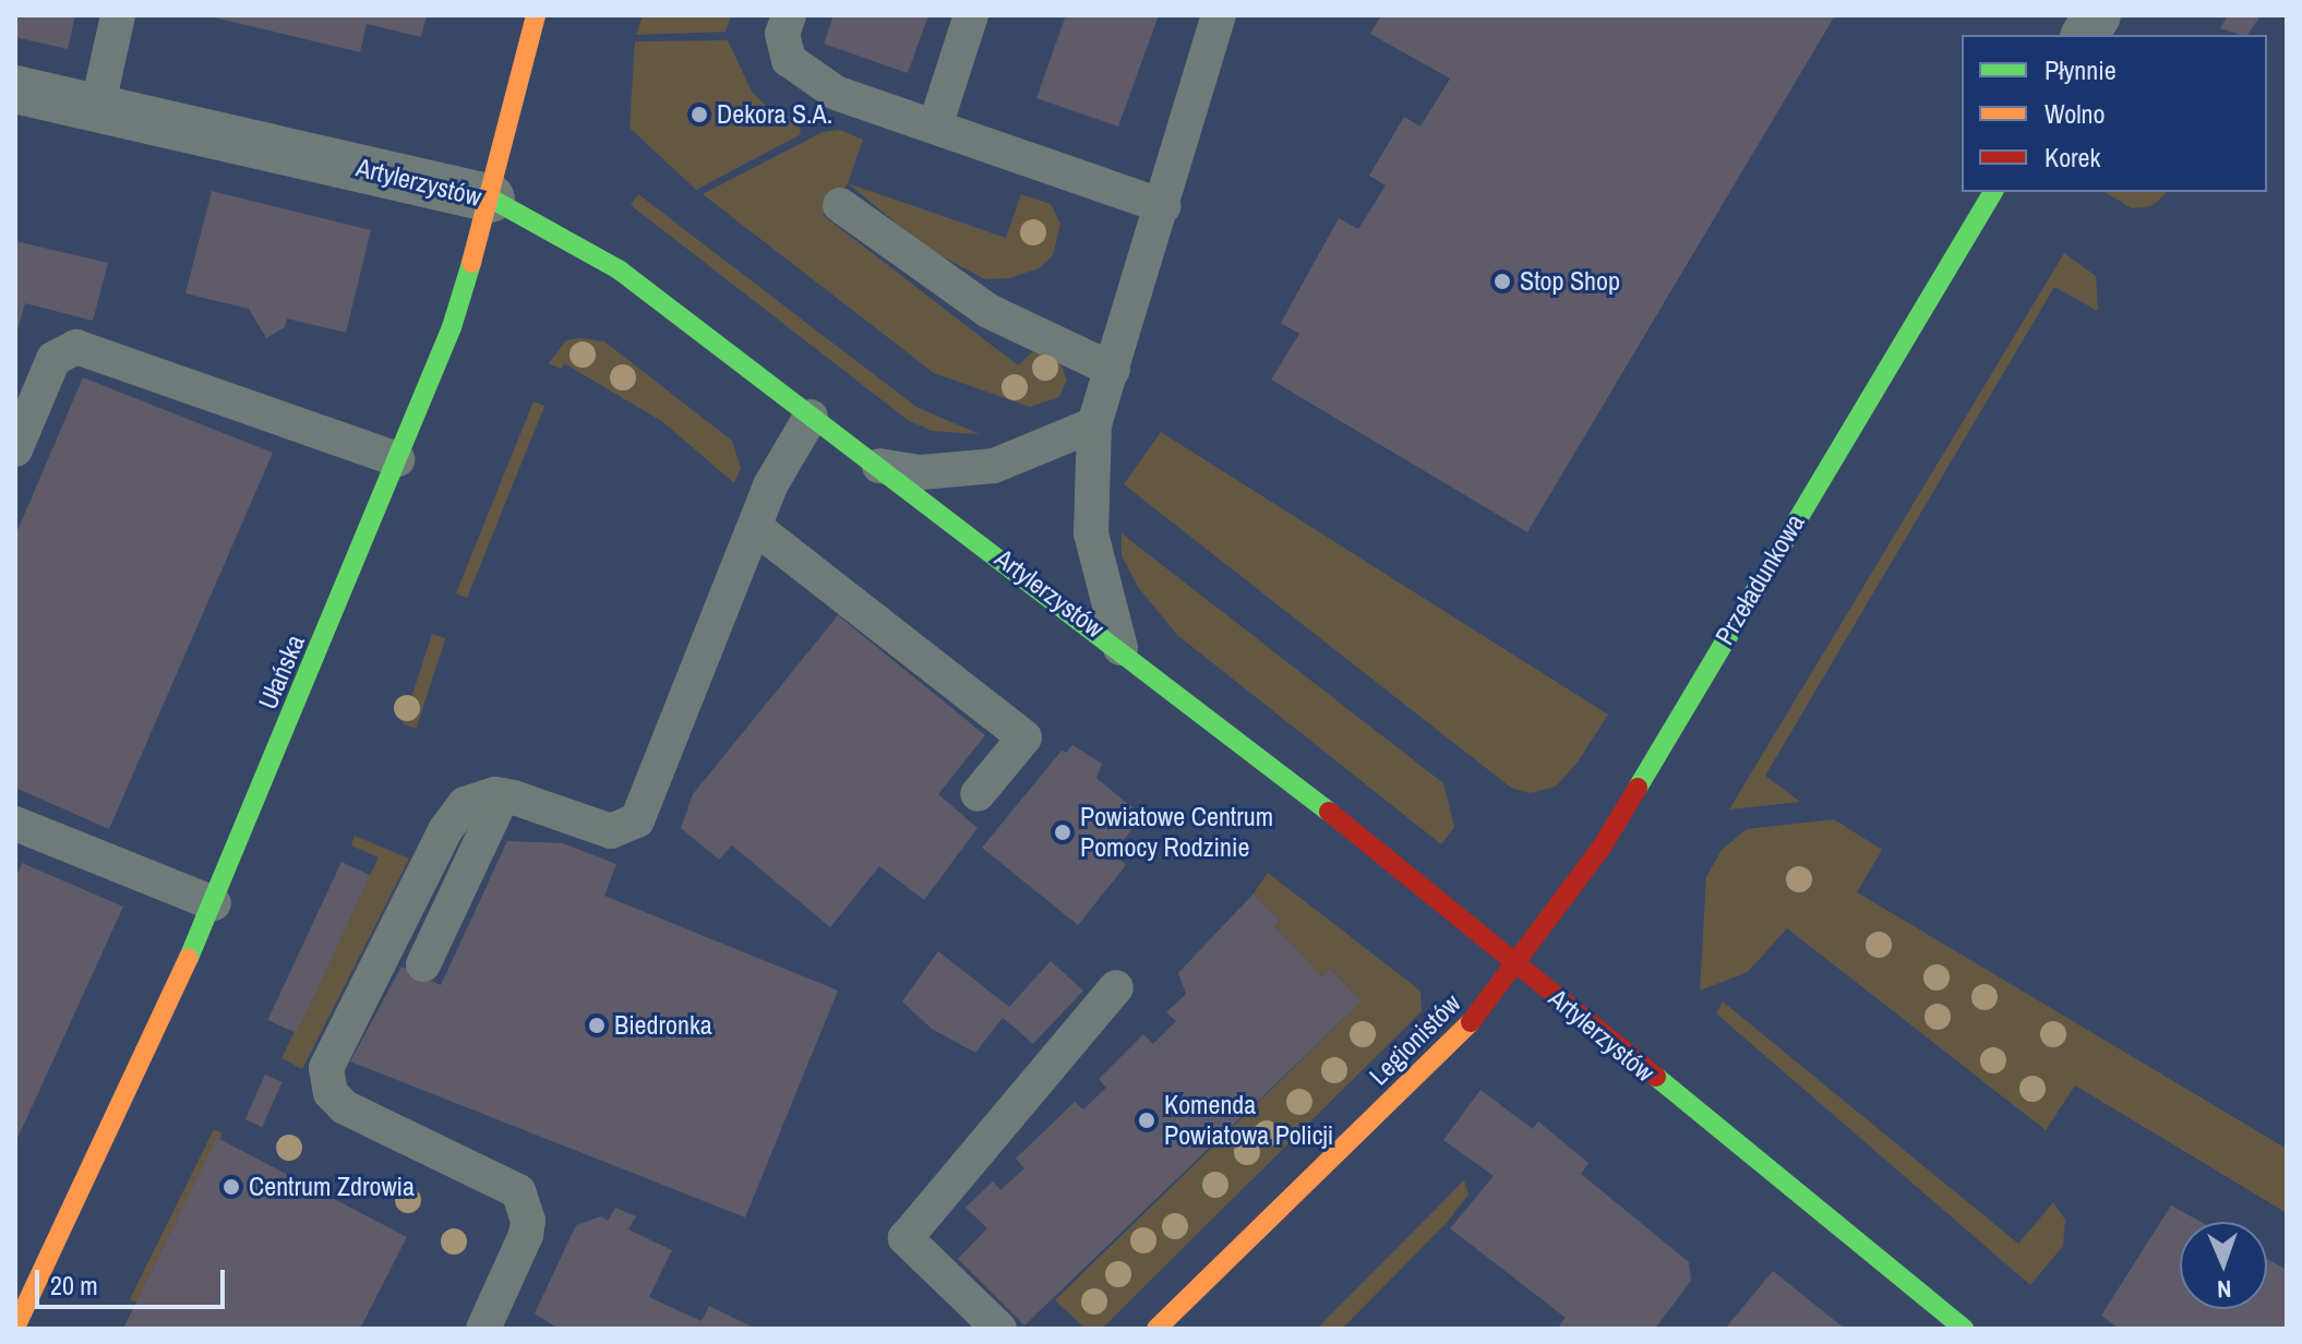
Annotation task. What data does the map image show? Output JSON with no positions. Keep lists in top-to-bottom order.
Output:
{
  "streets": {
    "street": [
      "Artylerzystów",
      "Przeładunkowa",
      "Ułańska",
      "Legionistów"
    ]
  },
  "crossings": [
    ["Artylerzystów", "Przeładunkowa"],
    ["Artylerzystów", "Ułańska"],
    ["Artylerzystów", "Legionistów"],
    ["Przeładunkowa", "Legionistów"]
  ],
  "places": [
    "Dekora S.A.",
    "Stop Shop",
    "Powiatowe Centrum Pomocy Rodzinie",
    "Biedronka",
    "Komenda Powiatowa Policji",
    "Centrum Zdrowia"
  ],
  "legend": ["Płynnie", "Wolno", "Korek"],
  "scale_bar": "20 m",
  "north": "bottom"
}
